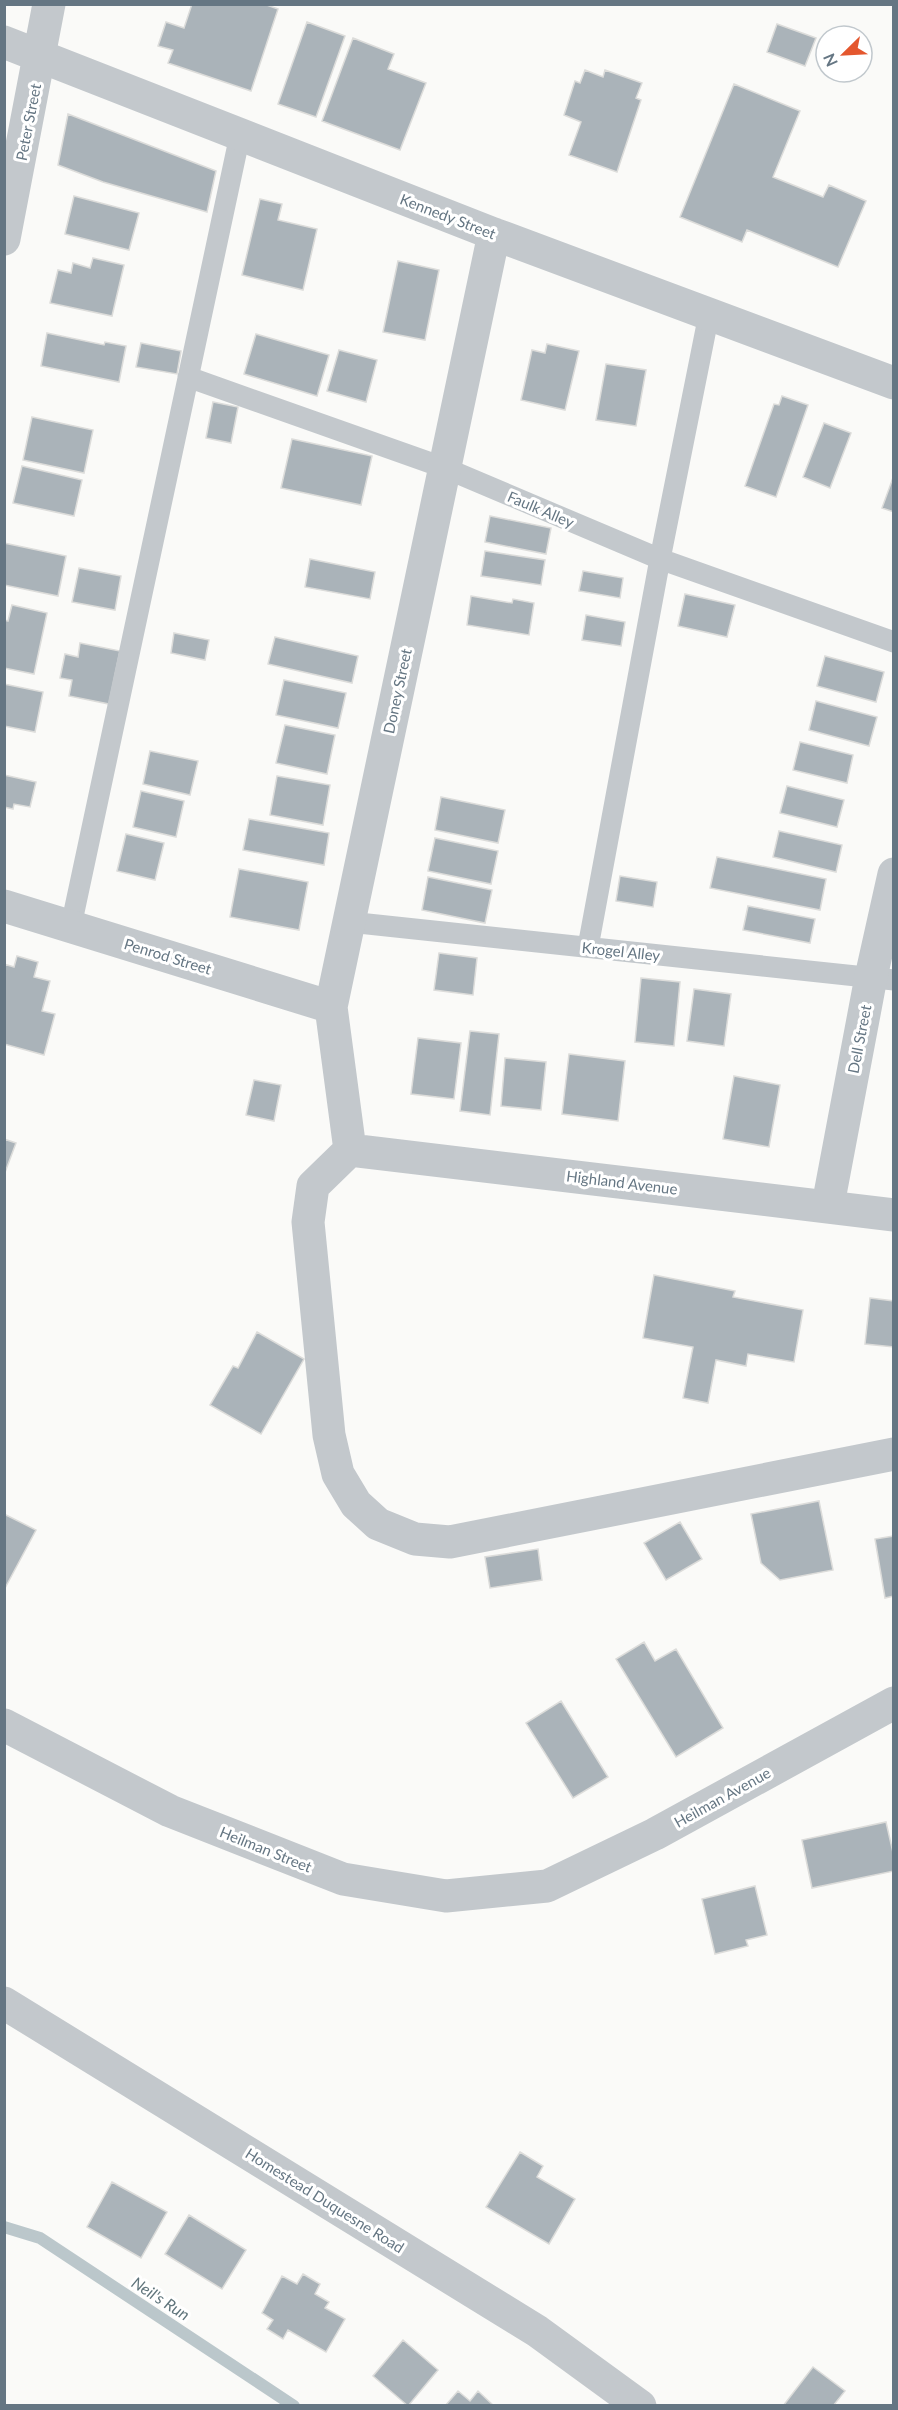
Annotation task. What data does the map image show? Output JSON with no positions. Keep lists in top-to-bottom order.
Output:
{
  "streets": {
    "street": [
      "Peter Street",
      "Kennedy Street",
      "Doney Street",
      "Penrod Street",
      "Dell Street",
      "Highland Avenue",
      "Heilman Avenue",
      "Heilman Street",
      "Homestead Duquesne Road"
    ],
    "lane": ["Faulk Alley", "Krogel Alley"]
  },
  "crossings": [
    ["Peter Street", "Kennedy Street"],
    ["Kennedy Street", "Doney Street"],
    ["Faulk Alley", "Doney Street"],
    ["Doney Street", "Krogel Alley"],
    ["Doney Street", "Penrod Street"],
    ["Doney Street", "Highland Avenue"],
    ["Krogel Alley", "Dell Street"],
    ["Dell Street", "Highland Avenue"],
    ["Heilman Avenue", "Heilman Street"]
  ],
  "water": ["Neil's Run"],
  "north": "bottom left"
}
